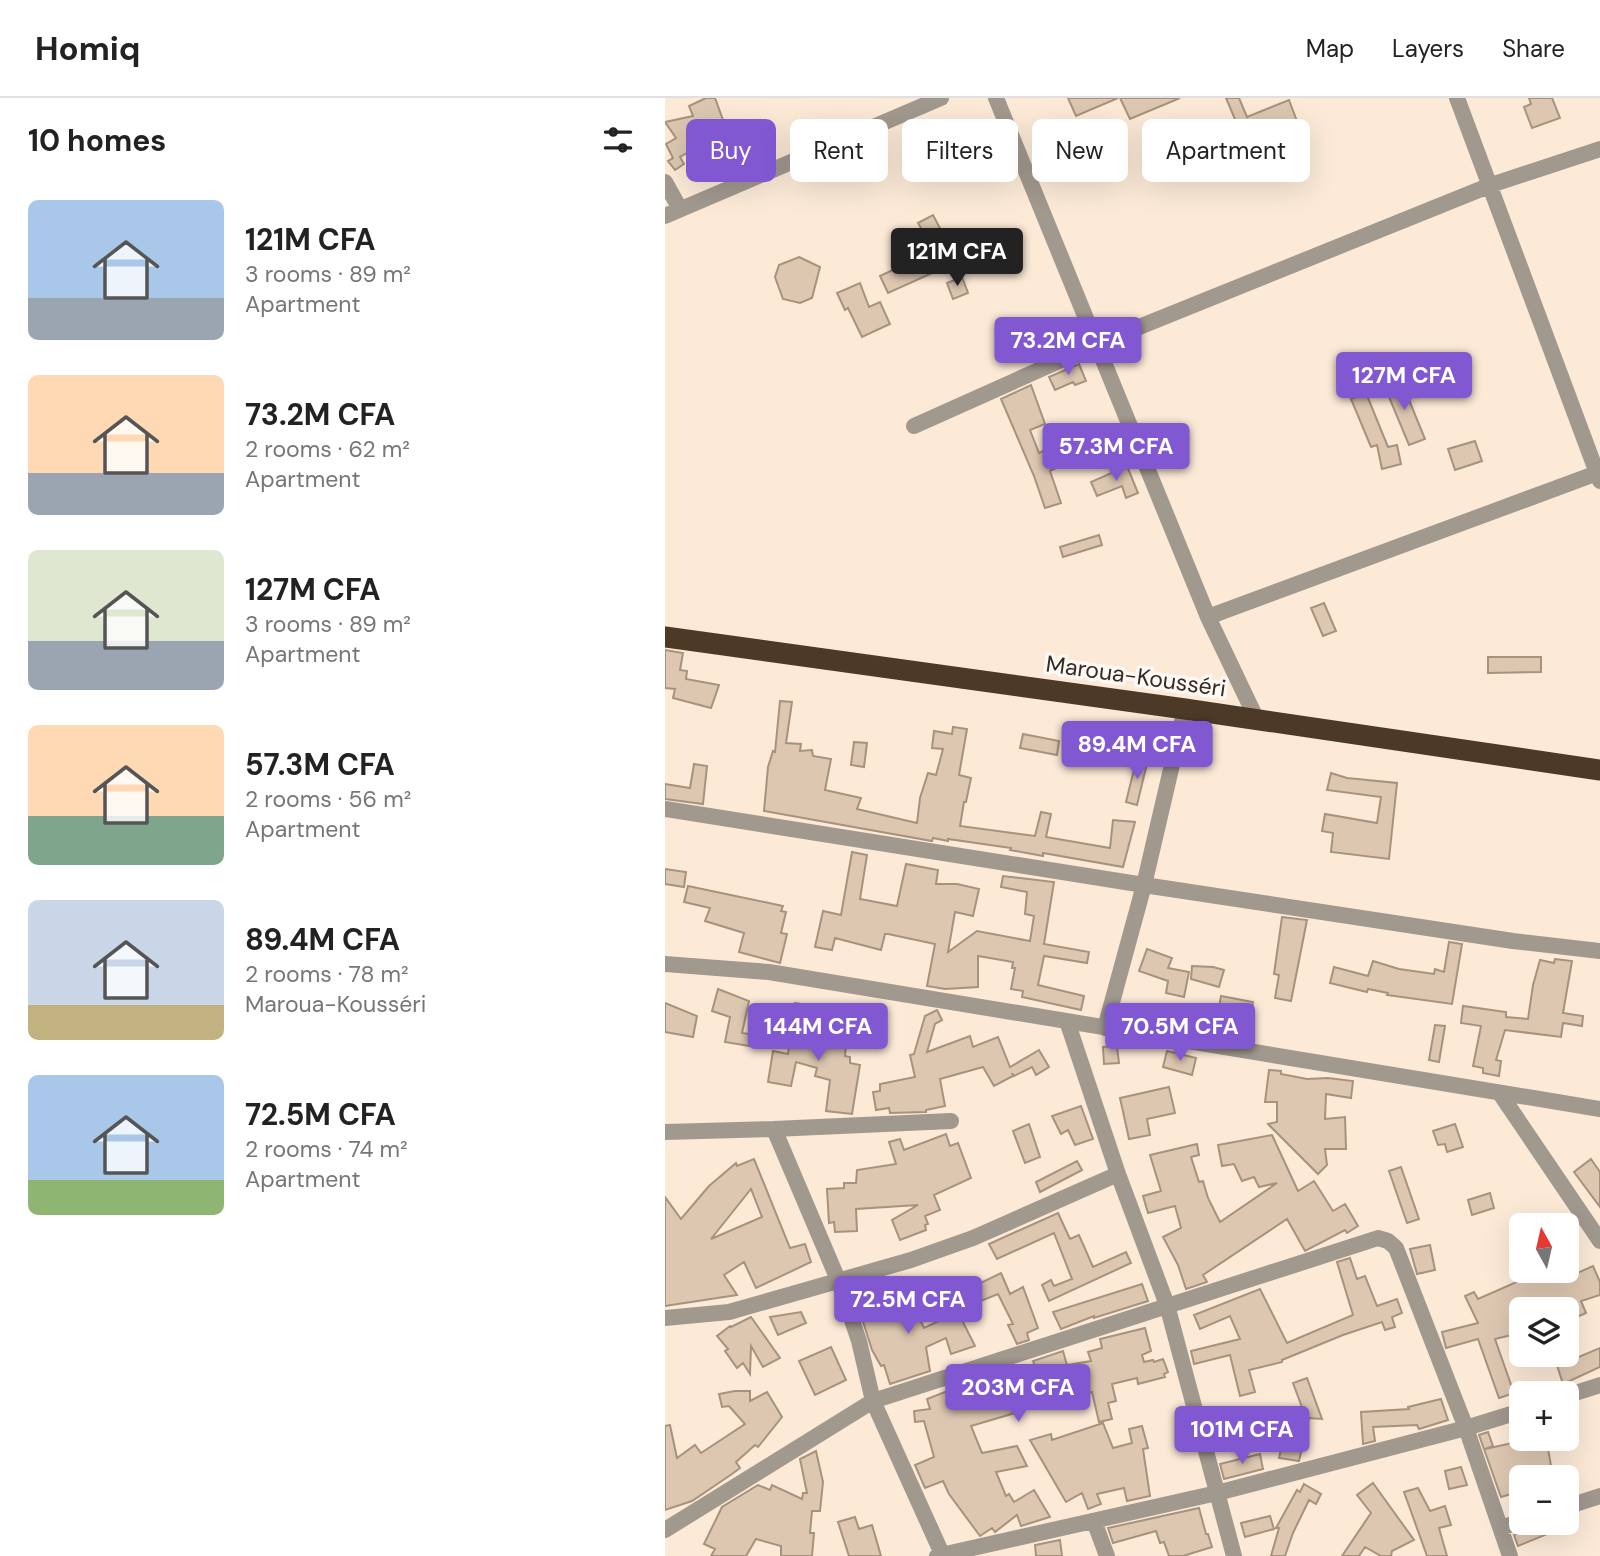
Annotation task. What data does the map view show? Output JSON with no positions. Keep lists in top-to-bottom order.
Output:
{
  "streets": {
    "highway": ["Maroua-Kousséri"]
  },
  "north": "top",
  "page": {
    "header": "Homiq",
    "nav": ["Map", "Layers", "Share"],
    "heading": "10 homes",
    "chip": [
      "Buy",
      "Rent",
      "Filters",
      "New",
      "Apartment"
    ],
    "list": [
      {
        "name": "121M CFA",
        "note": "3 rooms · 89 m² · Apartment"
      },
      {
        "name": "73.2M CFA",
        "note": "2 rooms · 62 m² · Apartment"
      },
      {
        "name": "127M CFA",
        "note": "3 rooms · 89 m² · Apartment"
      },
      {
        "name": "57.3M CFA",
        "note": "2 rooms · 56 m² · Apartment"
      },
      {
        "name": "89.4M CFA",
        "note": "2 rooms · 78 m² · Maroua-Kousséri"
      },
      {
        "name": "72.5M CFA",
        "note": "2 rooms · 74 m² · Apartment"
      }
    ],
    "price": [
      "121M CFA",
      "73.2M CFA",
      "127M CFA",
      "57.3M CFA",
      "89.4M CFA",
      "144M CFA",
      "70.5M CFA",
      "72.5M CFA",
      "203M CFA",
      "101M CFA"
    ],
    "map_buttons": ["+", "−"]
  }
}
